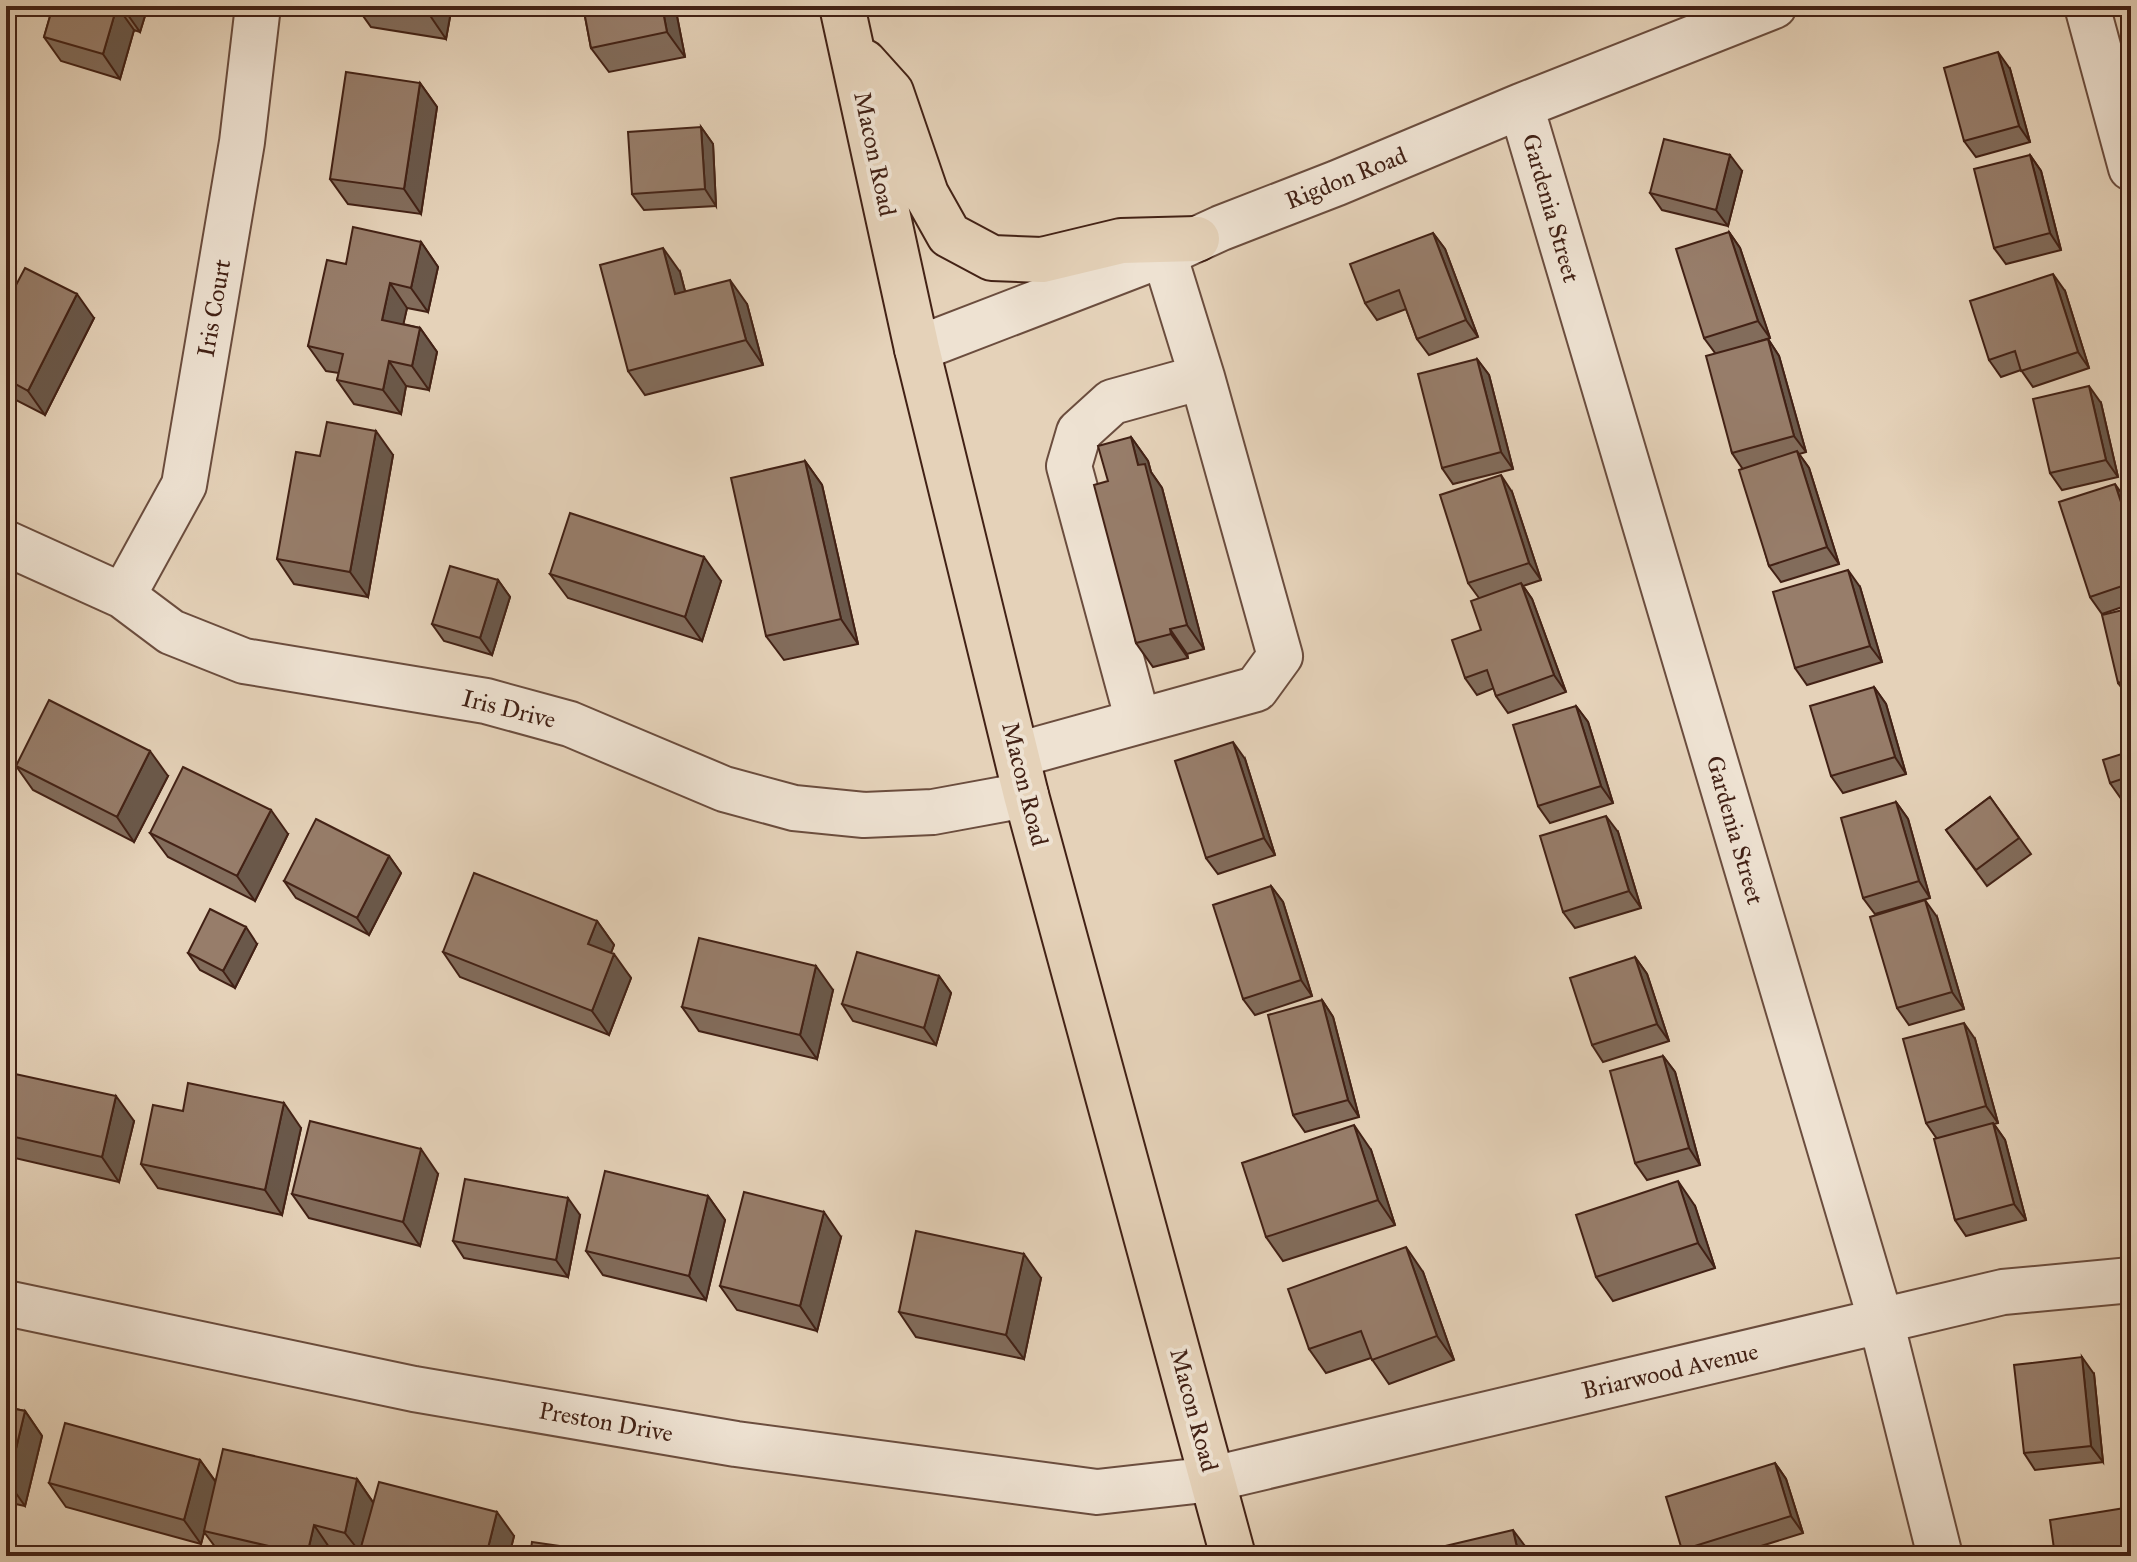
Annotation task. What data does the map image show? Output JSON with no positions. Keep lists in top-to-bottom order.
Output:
{
  "streets": {
    "main road": ["Macon Road"],
    "street": [
      "Rigdon Road",
      "Gardenia Street",
      "Iris Court",
      "Iris Drive",
      "Briarwood Avenue",
      "Preston Drive"
    ]
  },
  "crossings": [
    ["Macon Road", "Rigdon Road"],
    ["Macon Road", "Iris Drive"],
    ["Macon Road", "Briarwood Avenue"],
    ["Macon Road", "Preston Drive"],
    ["Rigdon Road", "Gardenia Street"],
    ["Gardenia Street", "Briarwood Avenue"],
    ["Iris Court", "Iris Drive"],
    ["Briarwood Avenue", "Preston Drive"]
  ]
}
